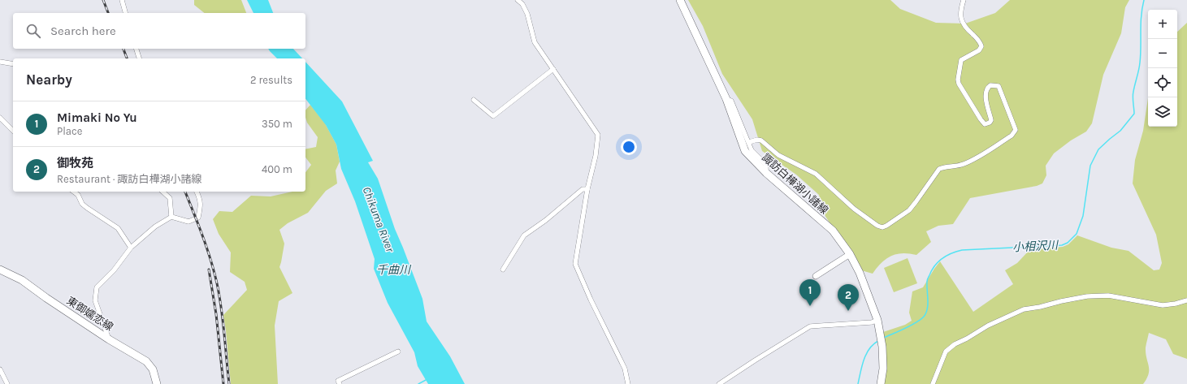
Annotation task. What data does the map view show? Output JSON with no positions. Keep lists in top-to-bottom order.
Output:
{
  "streets": {
    "main road": ["諏訪白樺湖小諸線", "東御嬬恋線"]
  },
  "water": ["Chikuma River", "小相沢川", "千曲川"],
  "page": {
    "map_buttons": ["+", "−"],
    "search": "Search here",
    "heading": ["Nearby", "2 results"],
    "list": [
      {
        "mark": "1",
        "name": "Mimaki No Yu",
        "note": "Place",
        "value": "350 m"
      },
      {
        "mark": "2",
        "name": "御牧苑",
        "note": "Restaurant · 諏訪白樺湖小諸線",
        "value": "400 m"
      }
    ],
    "pins": ["1", "2"]
  }
}
